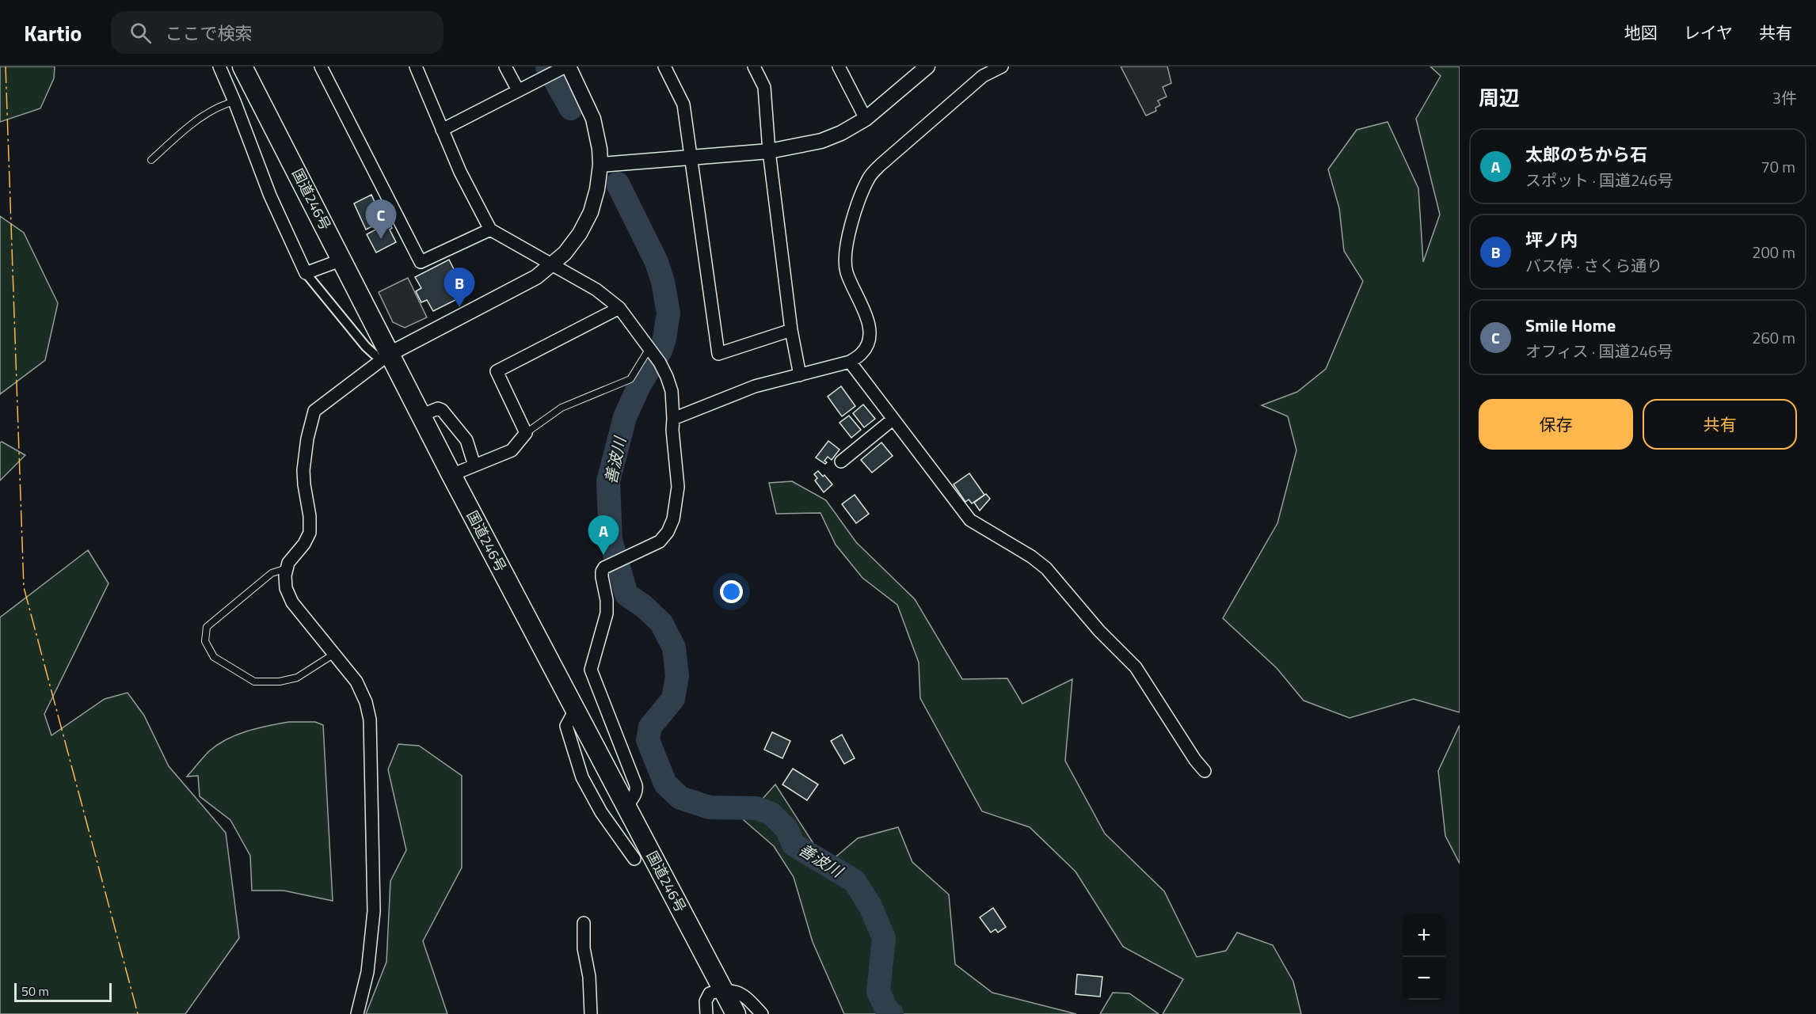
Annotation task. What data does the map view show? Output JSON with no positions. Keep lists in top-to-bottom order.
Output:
{
  "streets": {
    "highway": ["国道246号"]
  },
  "water": ["善波川"],
  "scale_bar": "50 m",
  "page": {
    "header": "Kartio",
    "search": "ここで検索",
    "nav": ["地図", "レイヤ", "共有"],
    "heading": ["周辺", "3件"],
    "list": [
      {
        "mark": "A",
        "name": "太郎のちから石",
        "note": "スポット · 国道246号",
        "value": "70 m"
      },
      {
        "mark": "B",
        "name": "坪ノ内",
        "note": "バス停 · さくら通り",
        "value": "200 m"
      },
      {
        "mark": "C",
        "name": "Smile Home",
        "note": "オフィス · 国道246号",
        "value": "260 m"
      }
    ],
    "pins": ["C", "B", "A"],
    "buttons": ["保存", "共有"],
    "map_buttons": ["+", "−"],
    "scale": "50 m"
  }
}
